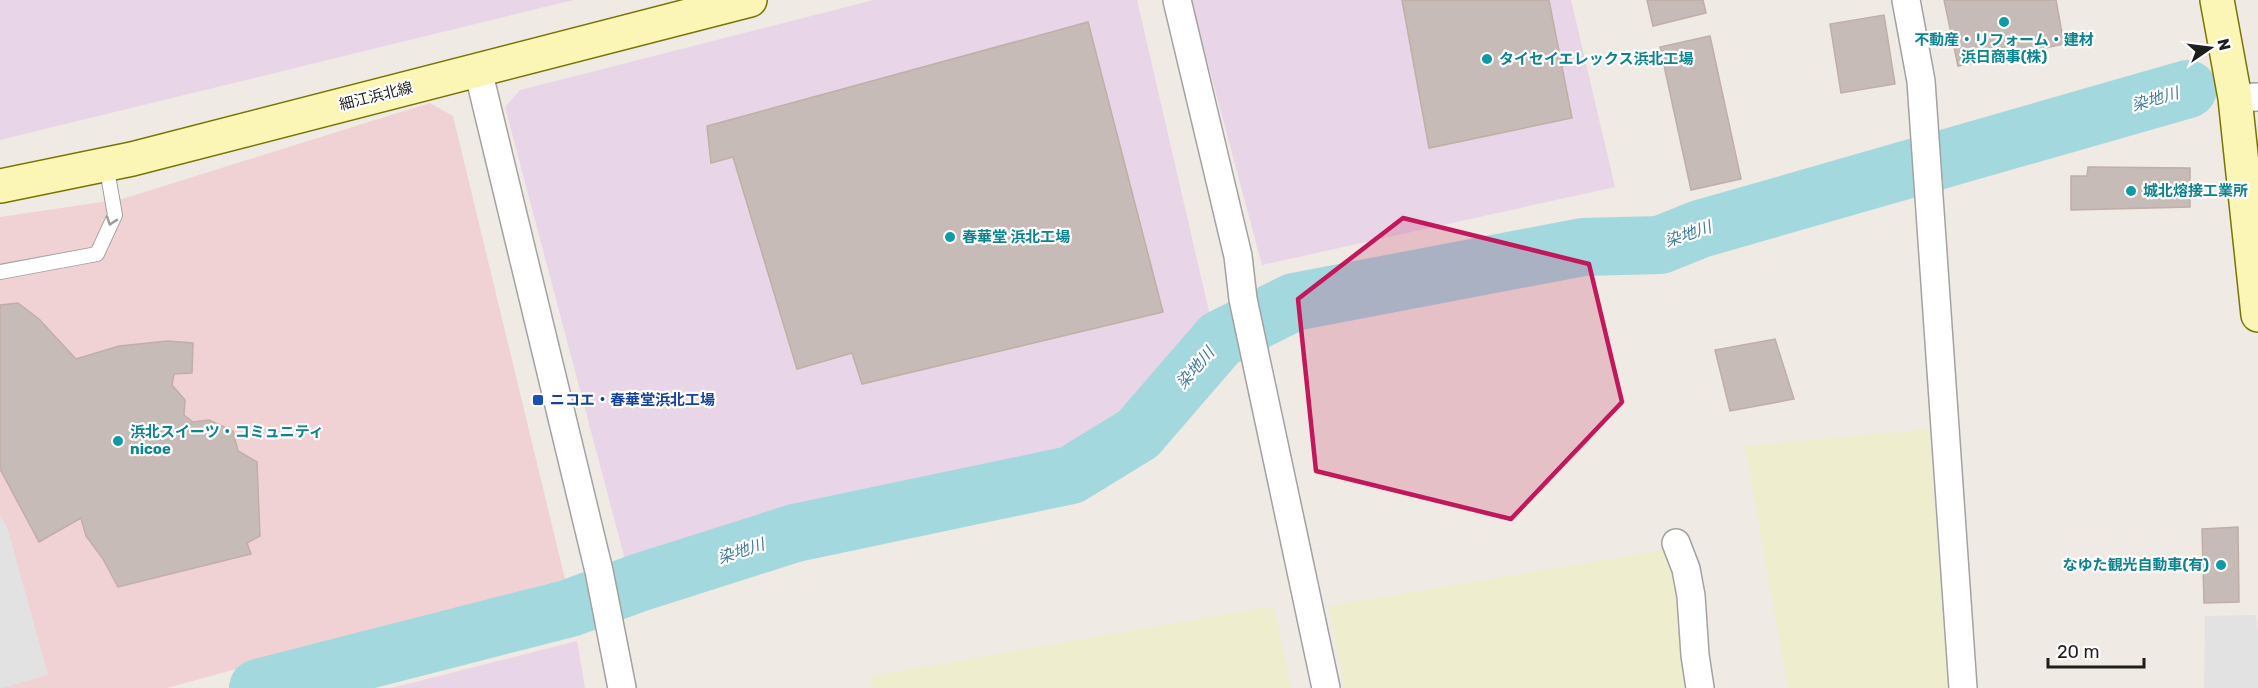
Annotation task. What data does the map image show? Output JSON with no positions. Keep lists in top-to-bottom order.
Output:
{
  "streets": {
    "main road": ["細江浜北線"]
  },
  "water": ["染地川"],
  "places": {
    "other": [
      "不動産・リフォーム・建材 浜日商事(株)",
      "タイセイエレックス浜北工場",
      "城北熔接工業所",
      "春華堂 浜北工場",
      "浜北スイーツ・コミュニティ nicoe",
      "なゆた観光自動車(有)"
    ],
    "transit": ["ニコエ・春華堂浜北工場"]
  },
  "scale_bar": "20 m",
  "north": "right"
}
